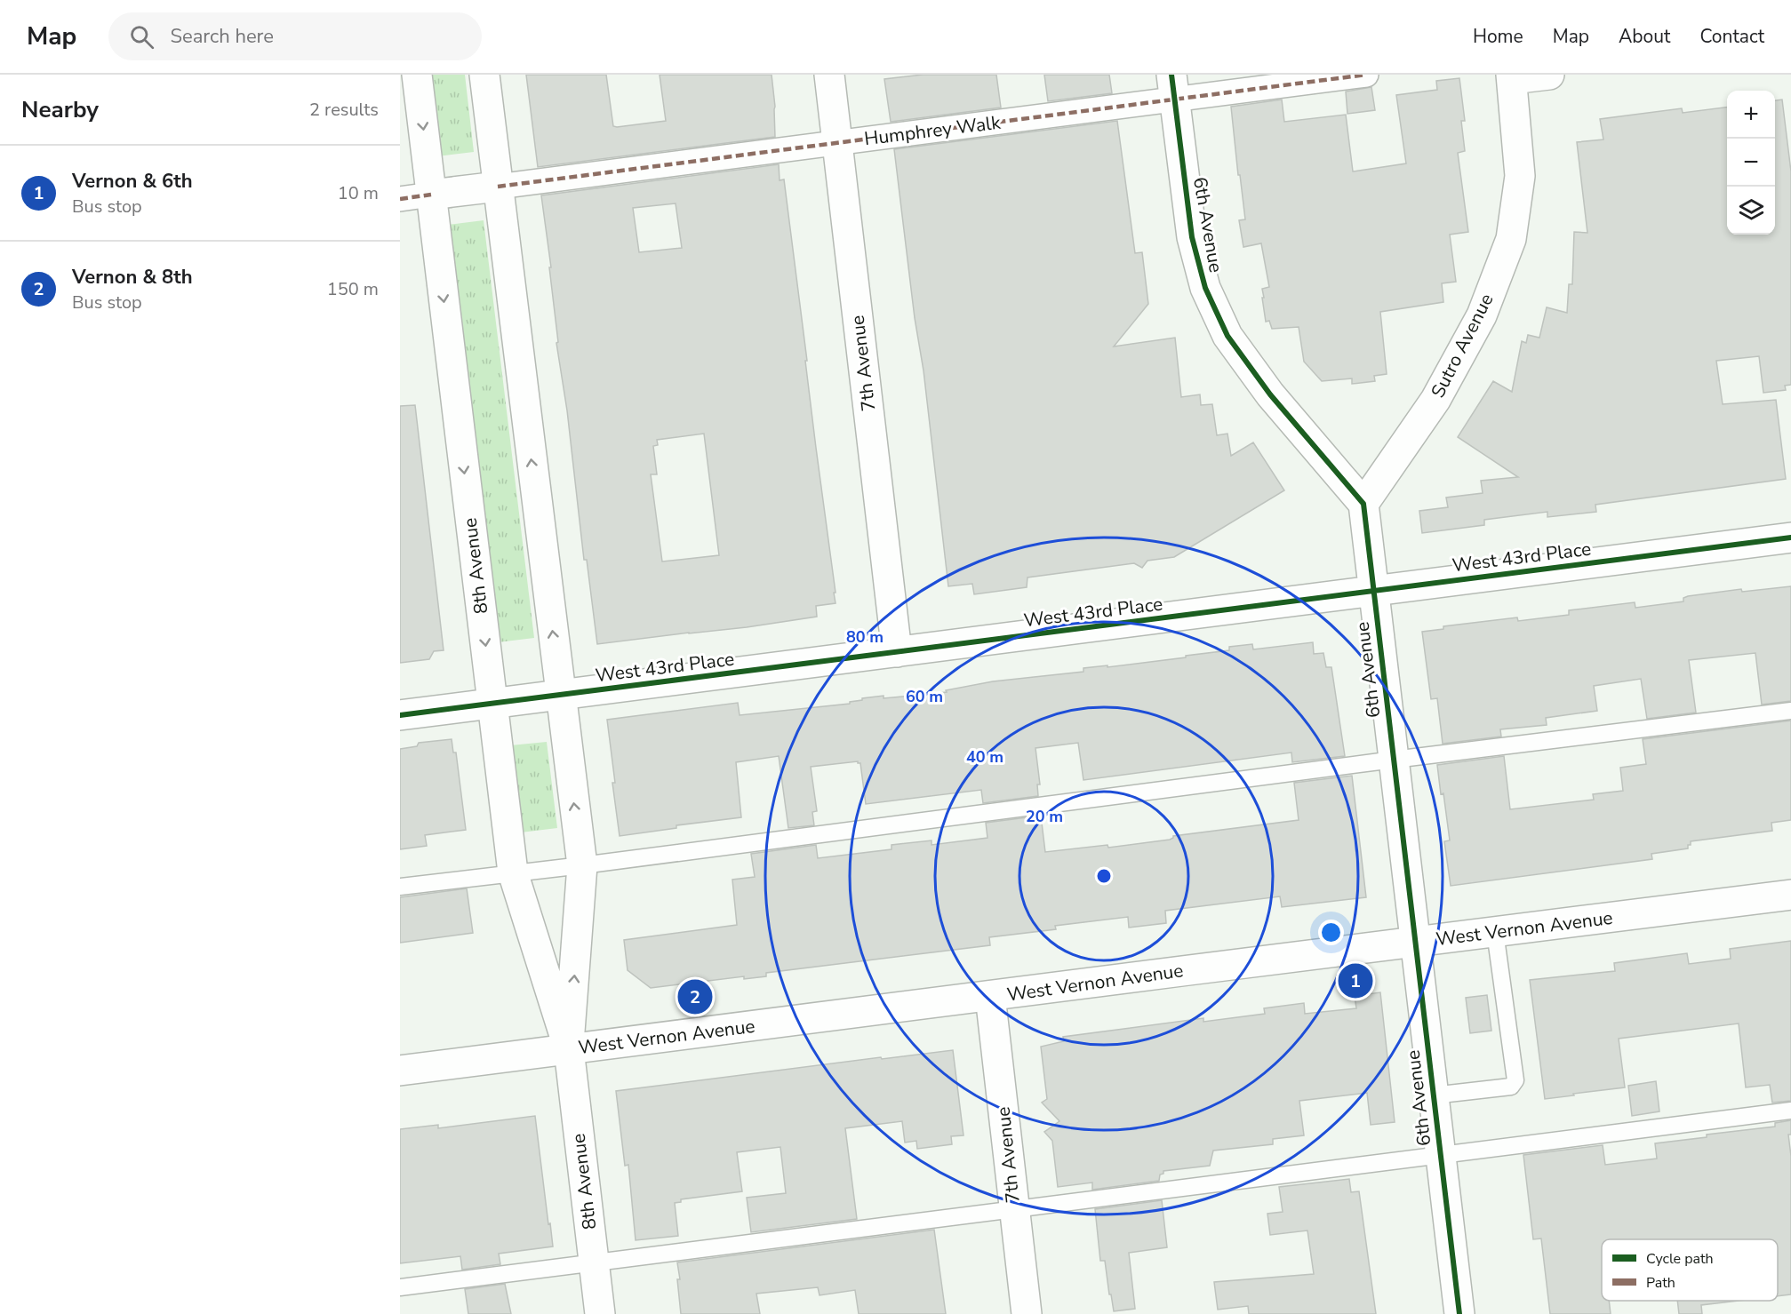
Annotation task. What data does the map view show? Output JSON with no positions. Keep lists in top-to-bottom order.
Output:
{
  "streets": {
    "street": [
      "Humphrey Walk",
      "6th Avenue",
      "Sutro Avenue",
      "7th Avenue",
      "West 43rd Place",
      "8th Avenue",
      "West Vernon Avenue"
    ]
  },
  "crossings": [
    ["Humphrey Walk", "6th Avenue"],
    ["Humphrey Walk", "7th Avenue"],
    ["Humphrey Walk", "8th Avenue"],
    ["6th Avenue", "Sutro Avenue"],
    ["6th Avenue", "West 43rd Place"],
    ["6th Avenue", "West Vernon Avenue"],
    ["7th Avenue", "West 43rd Place"],
    ["7th Avenue", "West Vernon Avenue"],
    ["West 43rd Place", "8th Avenue"],
    ["8th Avenue", "West Vernon Avenue"]
  ],
  "legend": ["Cycle path", "Path"],
  "page": {
    "header": "Map",
    "search": "Search here",
    "nav": [
      "Home",
      "Map",
      "About",
      "Contact"
    ],
    "heading": ["Nearby", "2 results"],
    "map_buttons": ["+", "−"],
    "list": [
      {
        "mark": "1",
        "name": "Vernon & 6th",
        "note": "Bus stop",
        "value": "10 m"
      },
      {
        "mark": "2",
        "name": "Vernon & 8th",
        "note": "Bus stop",
        "value": "150 m"
      }
    ],
    "pins": ["1", "2"]
  },
  "rings": [
    "80 m",
    "60 m",
    "40 m",
    "20 m"
  ]
}
